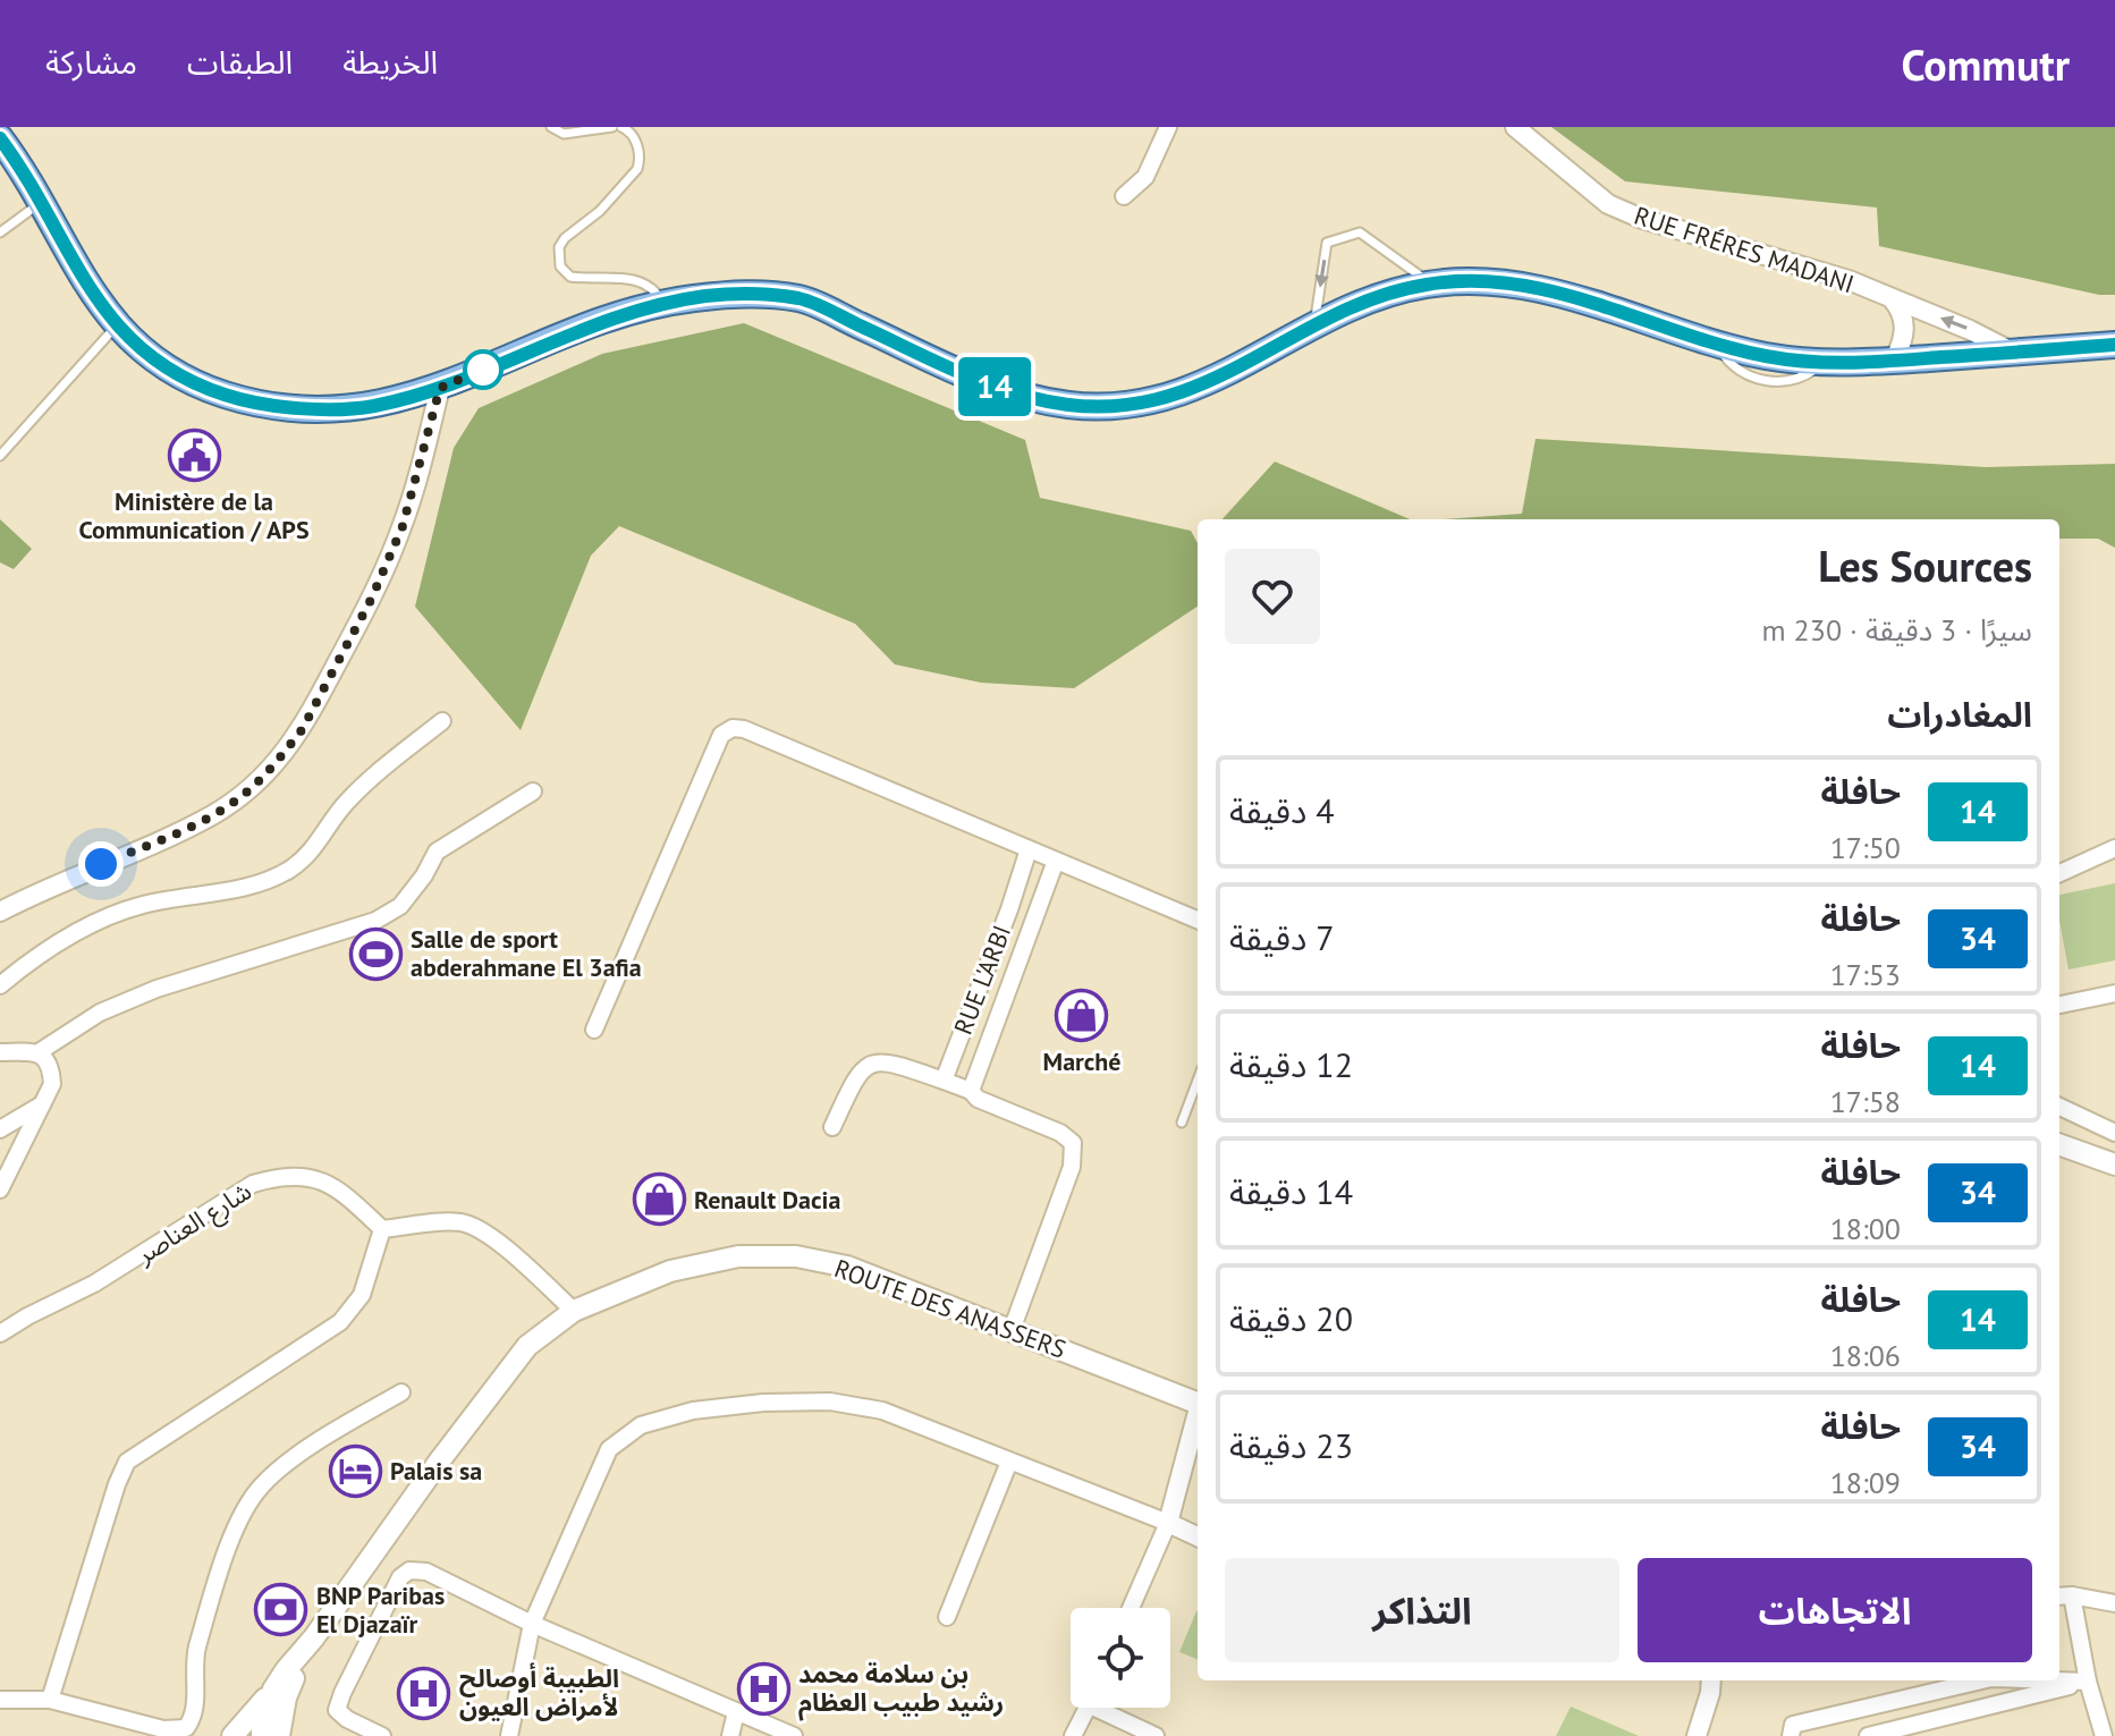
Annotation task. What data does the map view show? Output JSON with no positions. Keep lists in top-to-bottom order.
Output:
{
  "streets": {
    "main road": ["ROUTE DES ANASSERS"],
    "street": ["RUE FRÉRES MADANI", "RUE L'ARBI", "شارع العناصر"]
  },
  "places": {
    "public building": ["Ministère de la Communication / APS"],
    "sports": ["Salle de sport abderahmane El 3afia"],
    "shop": ["Marché", "Renault Dacia"],
    "hotel": ["Palais sa"],
    "bank": ["BNP Paribas El Djazaïr"],
    "hospital": ["بن سلامة محمد رشيد طبيب العظام", "الطبيبة أوصالح لأمراض العيون"]
  },
  "lines": ["bus line 14"],
  "page": {
    "header": "Commutr",
    "nav": ["الخريطة", "الطبقات", "مشاركة"],
    "on_map": "14",
    "heading": [
      ["Les Sources", "سيرًا · 3 دقيقة · 230 m"],
      "المغادرات"
    ],
    "list": [
      {
        "mark": "14",
        "name": "حافلة",
        "note": "17:50",
        "value": "4 دقيقة"
      },
      {
        "mark": "34",
        "name": "حافلة",
        "note": "17:53",
        "value": "7 دقيقة"
      },
      {
        "mark": "14",
        "name": "حافلة",
        "note": "17:58",
        "value": "12 دقيقة"
      },
      {
        "mark": "34",
        "name": "حافلة",
        "note": "18:00",
        "value": "14 دقيقة"
      },
      {
        "mark": "14",
        "name": "حافلة",
        "note": "18:06",
        "value": "20 دقيقة"
      },
      {
        "mark": "34",
        "name": "حافلة",
        "note": "18:09",
        "value": "23 دقيقة"
      }
    ],
    "buttons": ["الاتجاهات", "التذاكر"]
  }
}
